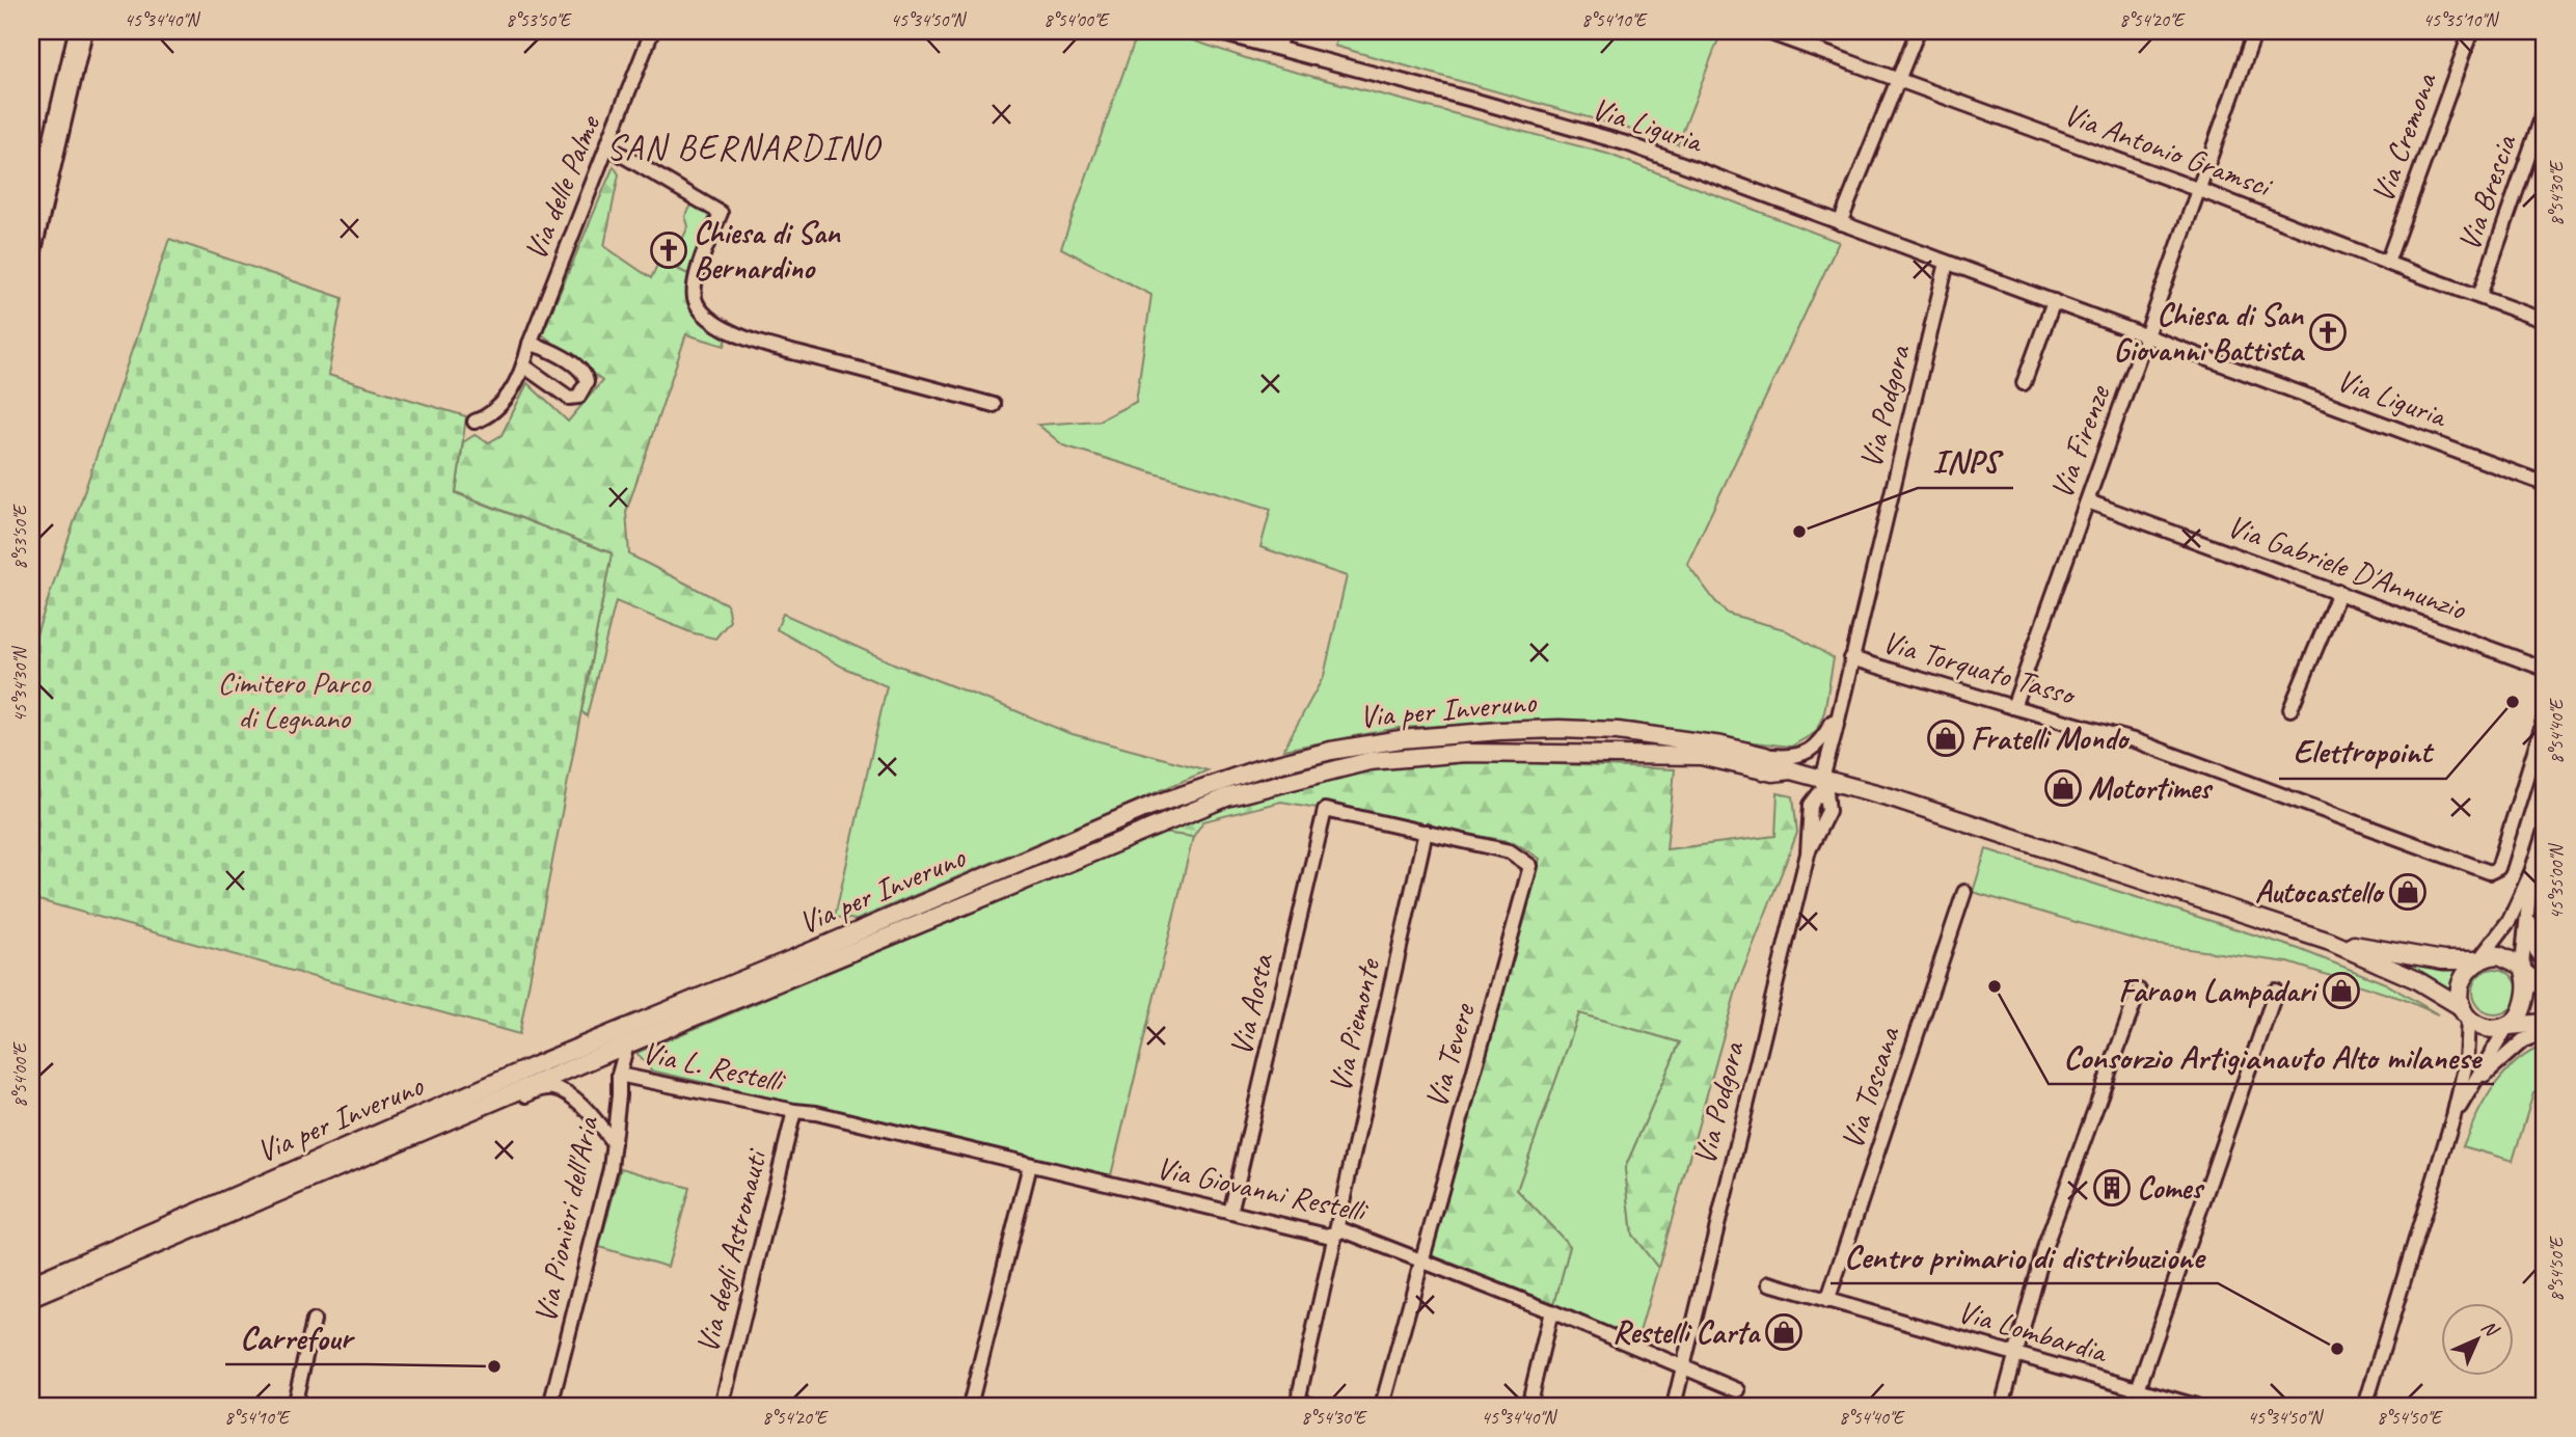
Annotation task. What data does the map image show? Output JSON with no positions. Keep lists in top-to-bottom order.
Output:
{
  "streets": {
    "main road": ["Via per Inveruno"],
    "street": [
      "Via Liguria",
      "Via Cremona",
      "Via Antonio Gramsci",
      "Via delle Palme",
      "Via Brescia",
      "Via Podgora",
      "Via Firenze",
      "Via Gabriele D'Annunzio",
      "Via Torquato Tasso",
      "Via Aosta",
      "Via Piemonte",
      "Via Tevere",
      "Via L. Restelli",
      "Via Toscana",
      "Via Giovanni Restelli",
      "Via Pionieri dell'Aria",
      "Via degli Astronauti",
      "Via Lombardia"
    ]
  },
  "crossings": [
    ["Via Liguria", "Via Podgora"],
    ["Via Liguria", "Via Firenze"],
    ["Via Cremona", "Via Antonio Gramsci"],
    ["Via Antonio Gramsci", "Via Brescia"],
    ["Via Antonio Gramsci", "Via Firenze"],
    ["Via Podgora", "Via Torquato Tasso"],
    ["Via Podgora", "Via per Inveruno"],
    ["Via Podgora", "Via Giovanni Restelli"],
    ["Via Firenze", "Via Gabriele D'Annunzio"],
    ["Via Firenze", "Via Torquato Tasso"],
    ["Via per Inveruno", "Via Pionieri dell'Aria"],
    ["Via Aosta", "Via Piemonte"],
    ["Via Aosta", "Via Tevere"],
    ["Via Aosta", "Via Giovanni Restelli"],
    ["Via Piemonte", "Via Tevere"],
    ["Via Piemonte", "Via Giovanni Restelli"],
    ["Via Tevere", "Via Giovanni Restelli"],
    ["Via L. Restelli", "Via Giovanni Restelli"],
    ["Via L. Restelli", "Via Pionieri dell'Aria"],
    ["Via L. Restelli", "Via degli Astronauti"],
    ["Via Toscana", "Via Lombardia"],
    ["Via Giovanni Restelli", "Via degli Astronauti"]
  ],
  "districts": ["SAN BERNARDINO"],
  "parks": ["Cimitero Parco di Legnano"],
  "places": {
    "church": ["Chiesa di San Bernardino", "Chiesa di San Giovanni Battista"],
    "other": [
      "INPS",
      "Elettropoint",
      "Consorzio Artigianauto Alto milanese",
      "Centro primario di distribuzione",
      "Carrefour"
    ],
    "shop": [
      "Fratelli Mondo",
      "Motortimes",
      "Autocastello",
      "Faraon Lampadari",
      "Restelli Carta"
    ],
    "building": ["Comes"]
  },
  "north": "top right",
  "coordinates": [
    "45°34'40\"N",
    "8°53'50\"E",
    "45°34'50\"N",
    "8°54'00\"E",
    "8°54'10\"E",
    "8°54'20\"E",
    "45°35'10\"N",
    "8°54'30\"E",
    "45°34'30\"N",
    "8°54'40\"E",
    "45°35'00\"N",
    "8°54'50\"E"
  ]
}
